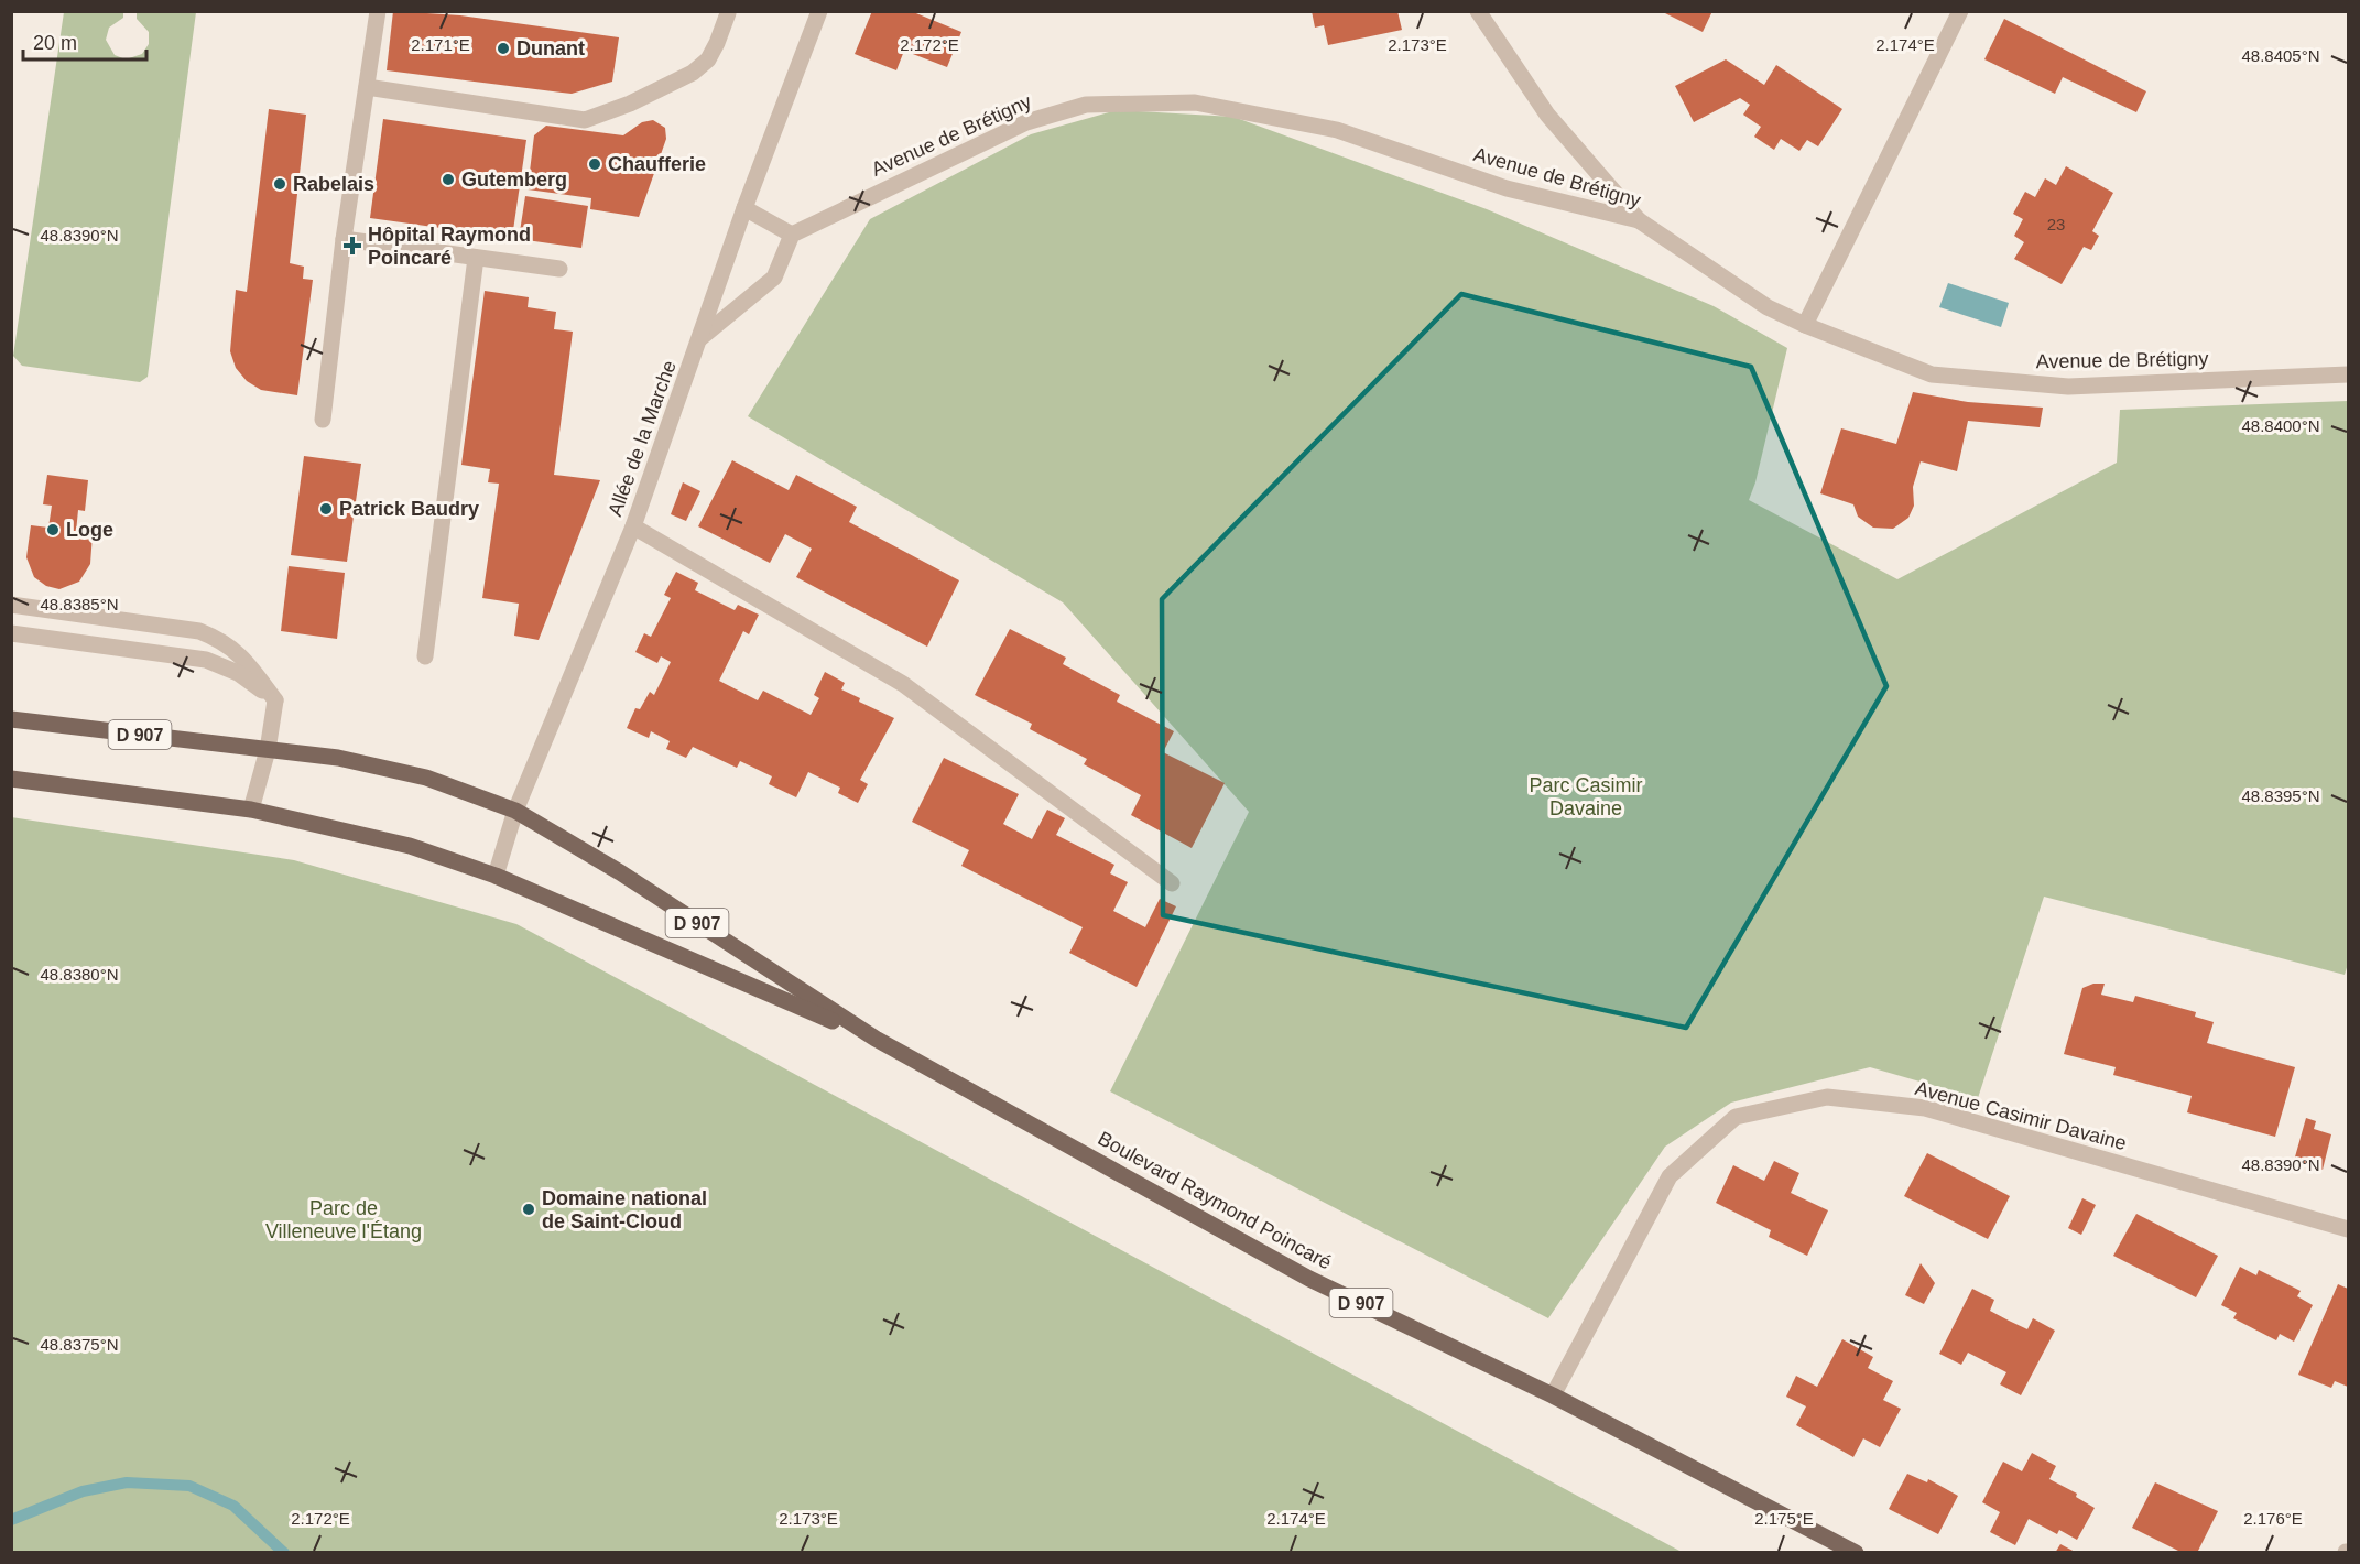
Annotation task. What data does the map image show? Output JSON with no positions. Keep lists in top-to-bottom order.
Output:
{
  "streets": {
    "main road": ["D 907", "Boulevard Raymond Poincaré"],
    "street": ["Avenue de Brétigny", "Allée de la Marche", "Avenue Casimir Davaine"]
  },
  "crossings": [
    ["Allée de la Marche", "Boulevard Raymond Poincaré"],
    ["Avenue Casimir Davaine", "Boulevard Raymond Poincaré"]
  ],
  "parks": ["Parc Casimir Davaine", "Parc de Villeneuve l'Étang"],
  "places": {
    "other": [
      "Dunant",
      "Chaufferie",
      "Gutemberg",
      "Rabelais",
      "Patrick Baudry",
      "Loge",
      "Domaine national de Saint-Cloud"
    ],
    "health": ["Hôpital Raymond Poincaré"]
  },
  "house_numbers": ["23"],
  "scale_bar": "20 m",
  "coordinates": [
    "2.173°E",
    "2.171°E",
    "2.172°E",
    "2.174°E",
    "48.8405°N",
    "48.8390°N",
    "48.8400°N",
    "48.8385°N",
    "48.8395°N",
    "48.8380°N",
    "48.8375°N",
    "2.175°E",
    "2.176°E"
  ]
}
